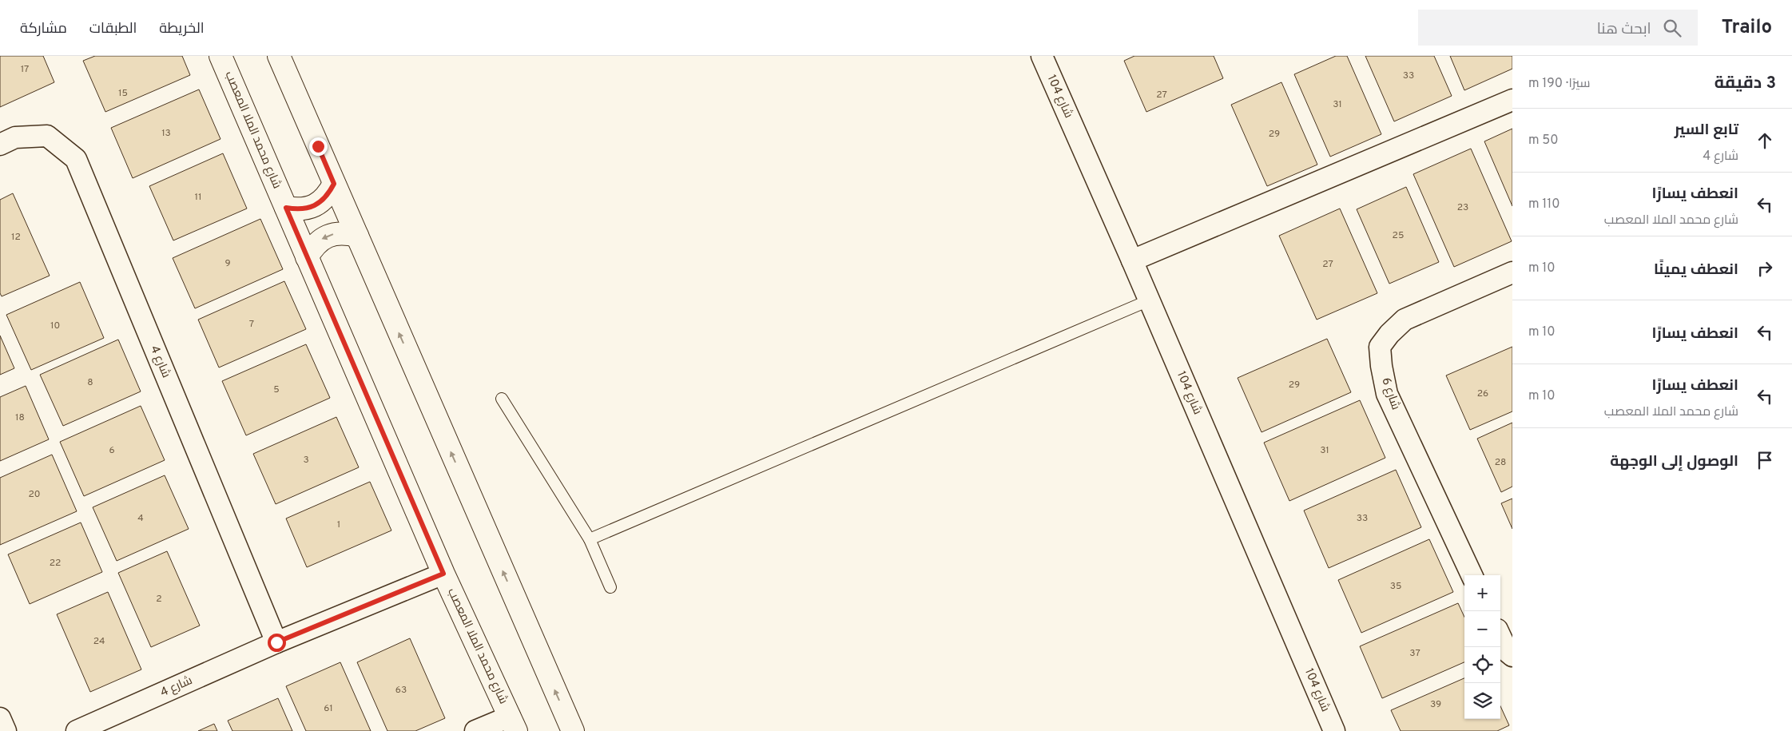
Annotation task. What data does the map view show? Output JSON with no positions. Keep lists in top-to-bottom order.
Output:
{
  "streets": {
    "street": [
      "شارع 104",
      "شارع محمد الملا المعصب",
      "شارع 4",
      "شارع 6"
    ]
  },
  "crossings": [
    ["شارع محمد الملا المعصب", "شارع 4"]
  ],
  "house_numbers": [
    "17",
    "33",
    "15",
    "27",
    "31",
    "13",
    "29",
    "11",
    "23",
    "25",
    "12",
    "9",
    "27",
    "7",
    "10",
    "8",
    "29",
    "5",
    "26",
    "18",
    "6",
    "31",
    "3",
    "28",
    "20",
    "4",
    "33",
    "1",
    "22",
    "35",
    "2",
    "24",
    "37",
    "63",
    "39",
    "61"
  ],
  "page": {
    "header": "Trailo",
    "search": "ابحث هنا",
    "nav": ["الخريطة", "الطبقات", "مشاركة"],
    "heading": ["3 دقيقة", "سيرًا · 190 m"],
    "list": [
      ["تابع السير", "شارع 4", "50 m"],
      ["انعطف يسارًا", "شارع محمد الملا المعصب", "110 m"],
      ["انعطف يمينًا", "10 m"],
      ["انعطف يسارًا", "10 m"],
      ["انعطف يسارًا", "شارع محمد الملا المعصب", "10 m"],
      "الوصول إلى الوجهة"
    ],
    "map_buttons": ["+", "−"]
  }
}
